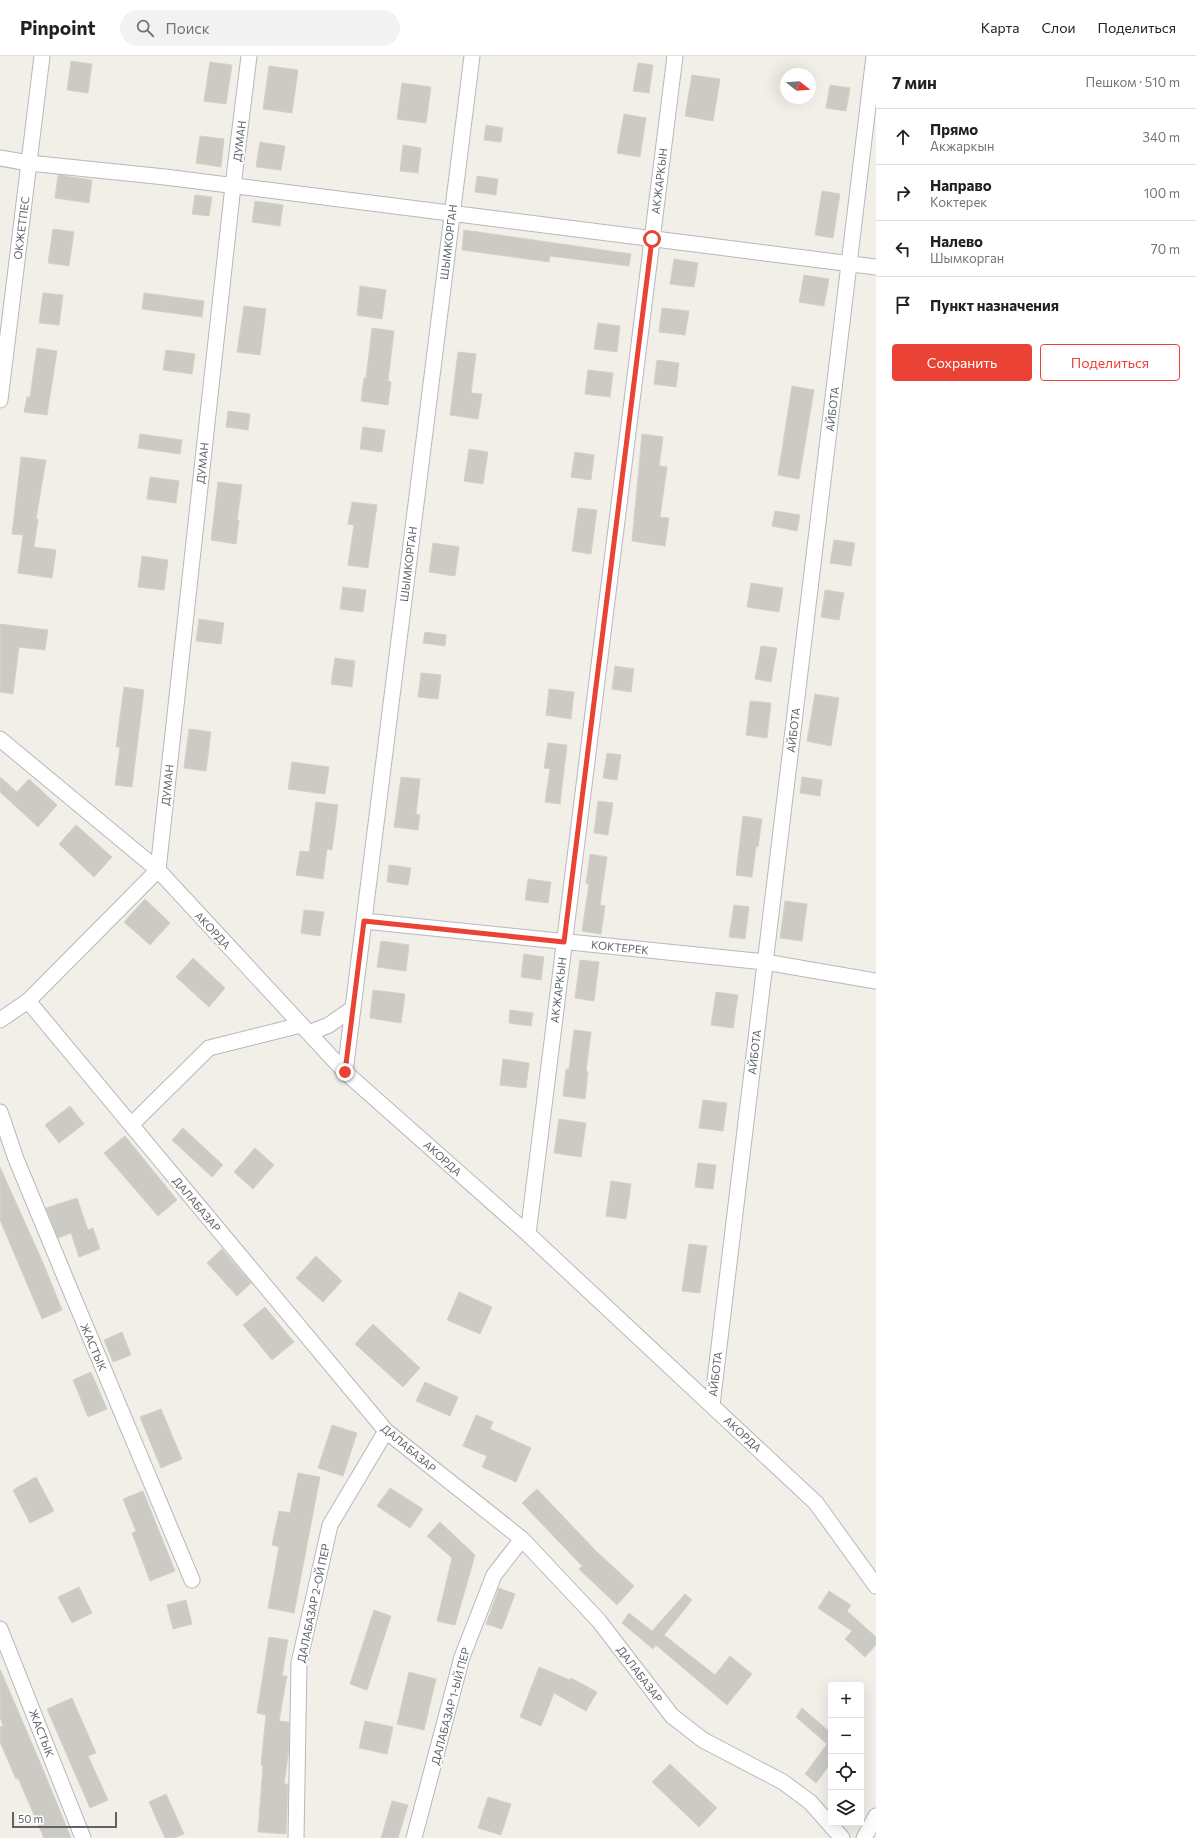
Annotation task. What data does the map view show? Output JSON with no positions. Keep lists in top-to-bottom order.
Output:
{
  "streets": {
    "street": [
      "ДУМАН",
      "АКЖАРКЫН",
      "ОКЖЕТПЕС",
      "ШЫМКОРГАН",
      "АЙБОТА",
      "АКОРДА",
      "КОКТЕРЕК",
      "ДАЛАБАЗАР",
      "ЖАСТЫК",
      "ДАЛАБАЗАР 2-ОЙ ПЕР",
      "ДАЛАБАЗАР 1-ЫЙ ПЕР"
    ]
  },
  "crossings": [
    ["ДУМАН", "АКОРДА"],
    ["АКЖАРКЫН", "АКОРДА"],
    ["АКЖАРКЫН", "КОКТЕРЕК"],
    ["ШЫМКОРГАН", "АКОРДА"],
    ["ШЫМКОРГАН", "КОКТЕРЕК"],
    ["АЙБОТА", "АКОРДА"],
    ["АЙБОТА", "КОКТЕРЕК"],
    ["ДАЛАБАЗАР", "ДАЛАБАЗАР 2-ОЙ ПЕР"],
    ["ДАЛАБАЗАР", "ДАЛАБАЗАР 1-ЫЙ ПЕР"]
  ],
  "scale_bar": "50 m",
  "north": "right",
  "page": {
    "header": "Pinpoint",
    "search": "Поиск",
    "nav": ["Карта", "Слои", "Поделиться"],
    "heading": ["7 мин", "Пешком · 510 m"],
    "list": [
      ["Прямо", "Акжаркын", "340 m"],
      ["Направо", "Коктерек", "100 m"],
      ["Налево", "Шымкорган", "70 m"],
      "Пункт назначения"
    ],
    "buttons": ["Сохранить", "Поделиться"],
    "map_buttons": ["+", "−"],
    "scale": "50 m"
  }
}
